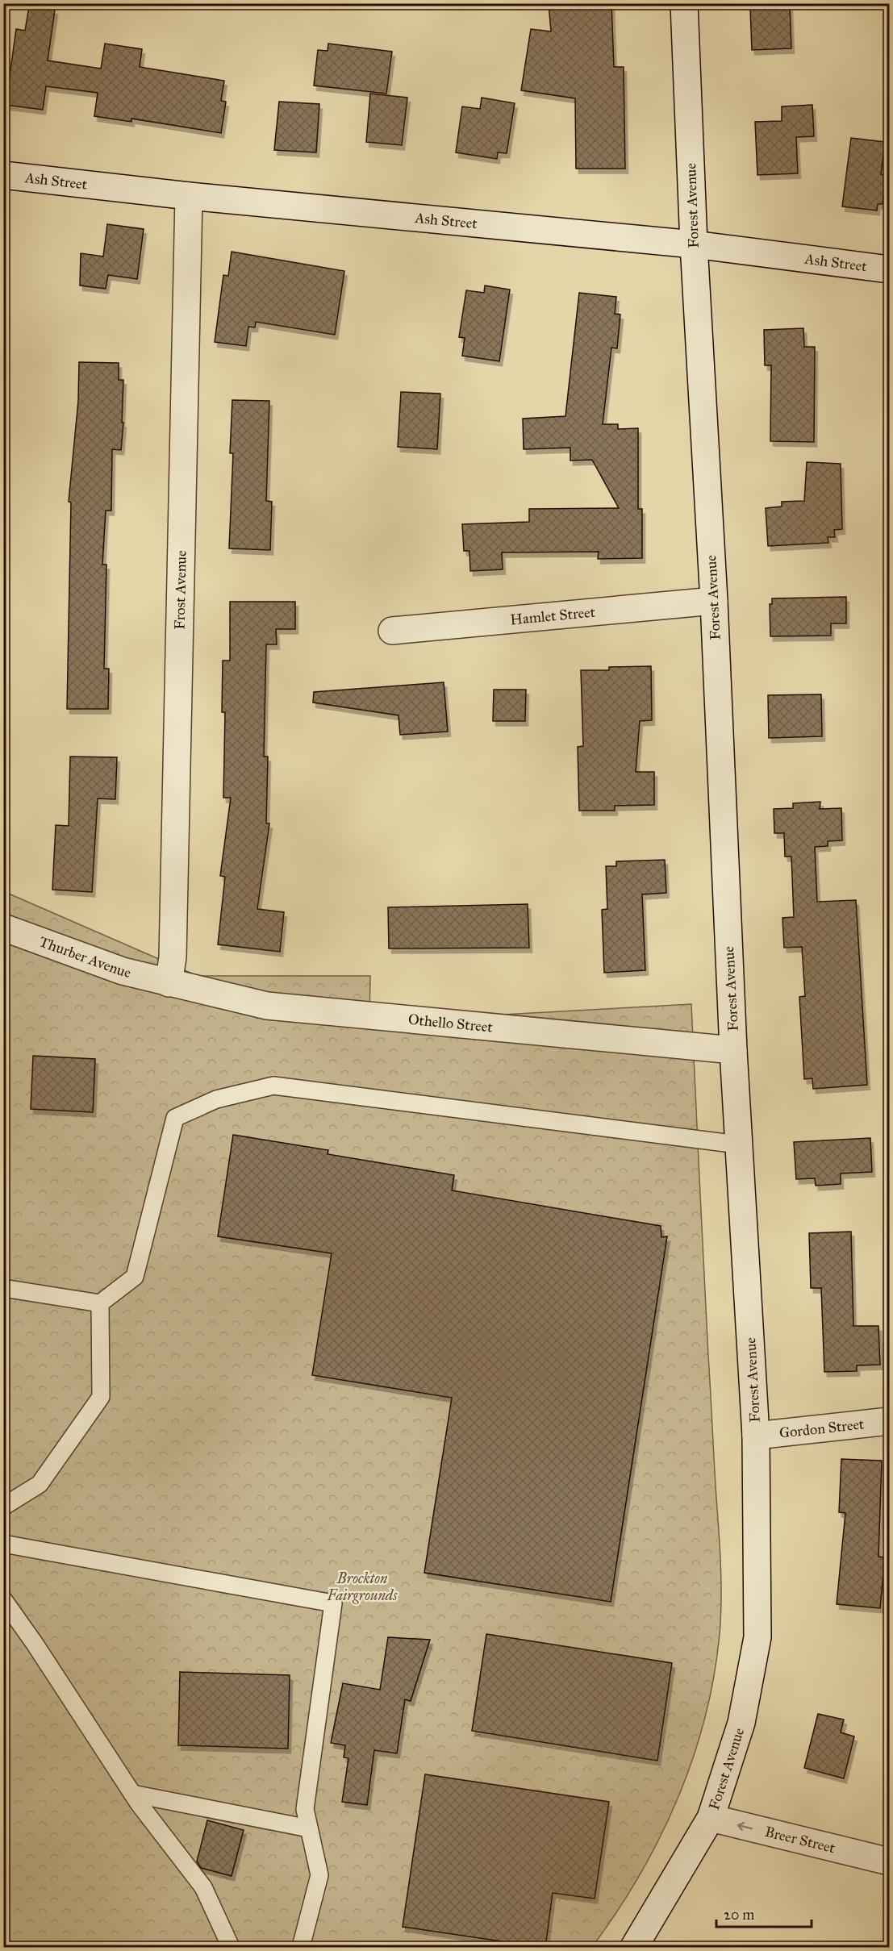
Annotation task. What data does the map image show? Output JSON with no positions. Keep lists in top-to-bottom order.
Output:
{
  "streets": {
    "street": [
      "Ash Street",
      "Forest Avenue",
      "Frost Avenue",
      "Hamlet Street",
      "Thurber Avenue",
      "Othello Street",
      "Gordon Street",
      "Breer Street"
    ]
  },
  "crossings": [
    ["Ash Street", "Forest Avenue"],
    ["Ash Street", "Frost Avenue"],
    ["Forest Avenue", "Hamlet Street"],
    ["Forest Avenue", "Othello Street"],
    ["Forest Avenue", "Gordon Street"],
    ["Forest Avenue", "Breer Street"],
    ["Frost Avenue", "Thurber Avenue"],
    ["Frost Avenue", "Othello Street"],
    ["Thurber Avenue", "Othello Street"]
  ],
  "one_way": ["Breer Street"],
  "parks": ["Brockton Fairgrounds"],
  "scale_bar": "20 m"
}
